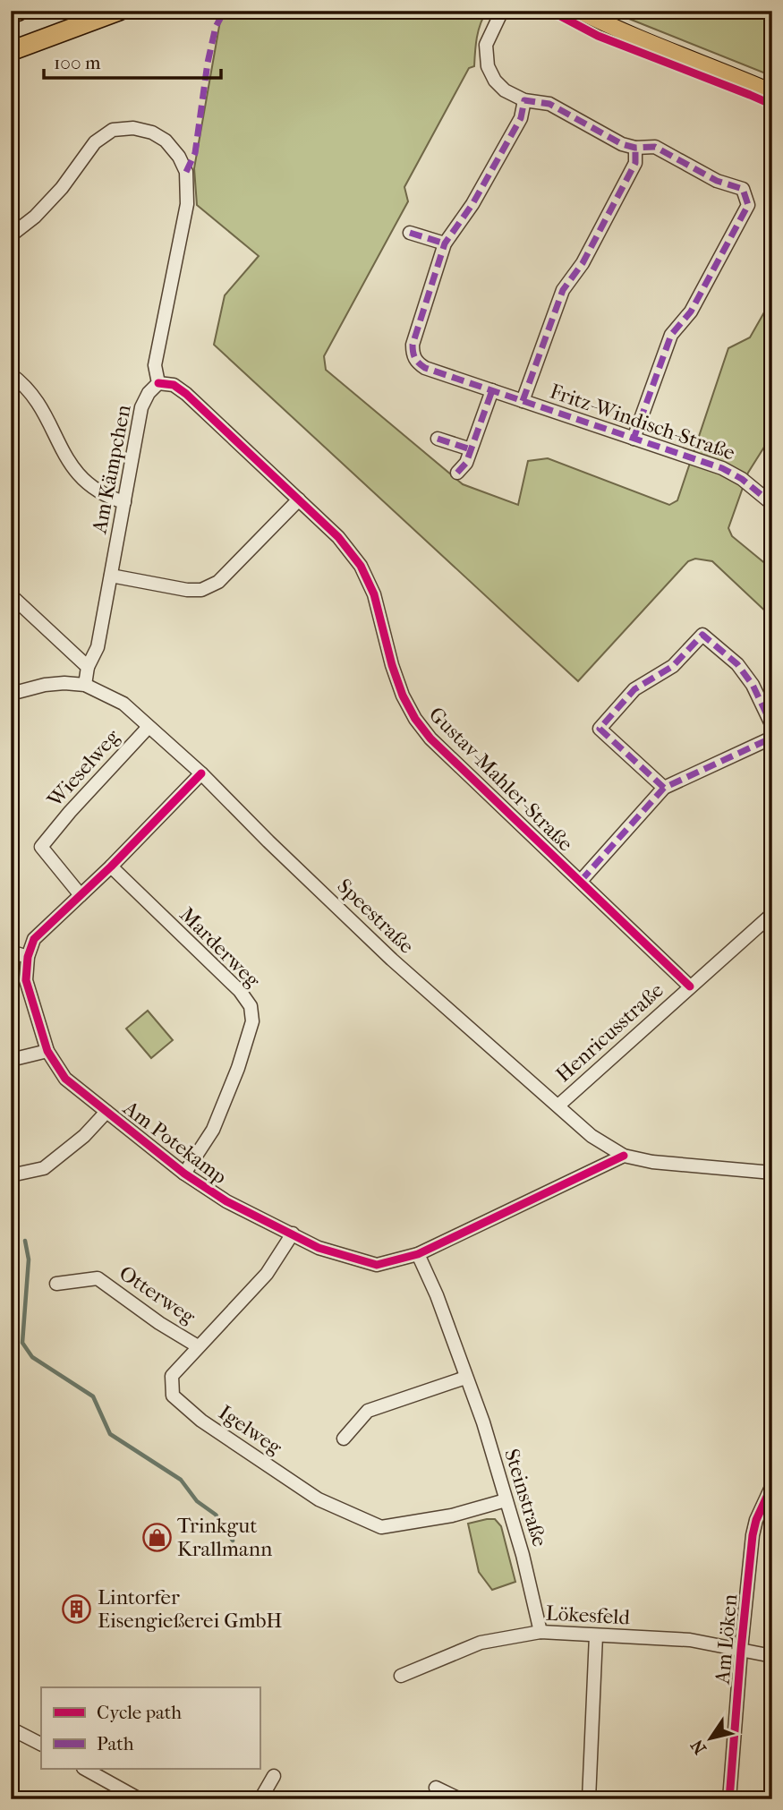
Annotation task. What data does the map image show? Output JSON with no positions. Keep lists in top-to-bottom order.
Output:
{
  "streets": {
    "street": [
      "Fritz-Windisch-Straße",
      "Am Kämpchen",
      "Wieselweg",
      "Gustav-Mahler-Straße",
      "Speestraße",
      "Marderweg",
      "Henricusstraße",
      "Am Potekamp",
      "Otterweg",
      "Igelweg",
      "Steinstraße",
      "Lökesfeld",
      "Am Löken"
    ]
  },
  "crossings": [
    ["Am Kämpchen", "Gustav-Mahler-Straße"],
    ["Wieselweg", "Speestraße"],
    ["Gustav-Mahler-Straße", "Henricusstraße"],
    ["Speestraße", "Henricusstraße"],
    ["Speestraße", "Am Potekamp"],
    ["Marderweg", "Am Potekamp"],
    ["Am Potekamp", "Igelweg"],
    ["Am Potekamp", "Steinstraße"],
    ["Otterweg", "Igelweg"],
    ["Igelweg", "Steinstraße"],
    ["Steinstraße", "Lökesfeld"],
    ["Lökesfeld", "Am Löken"]
  ],
  "places": {
    "shop": ["Trinkgut Krallmann"],
    "building": ["Lintorfer Eisengießerei GmbH"]
  },
  "legend": ["Cycle path", "Path"],
  "scale_bar": "100 m",
  "north": "bottom left"
}
